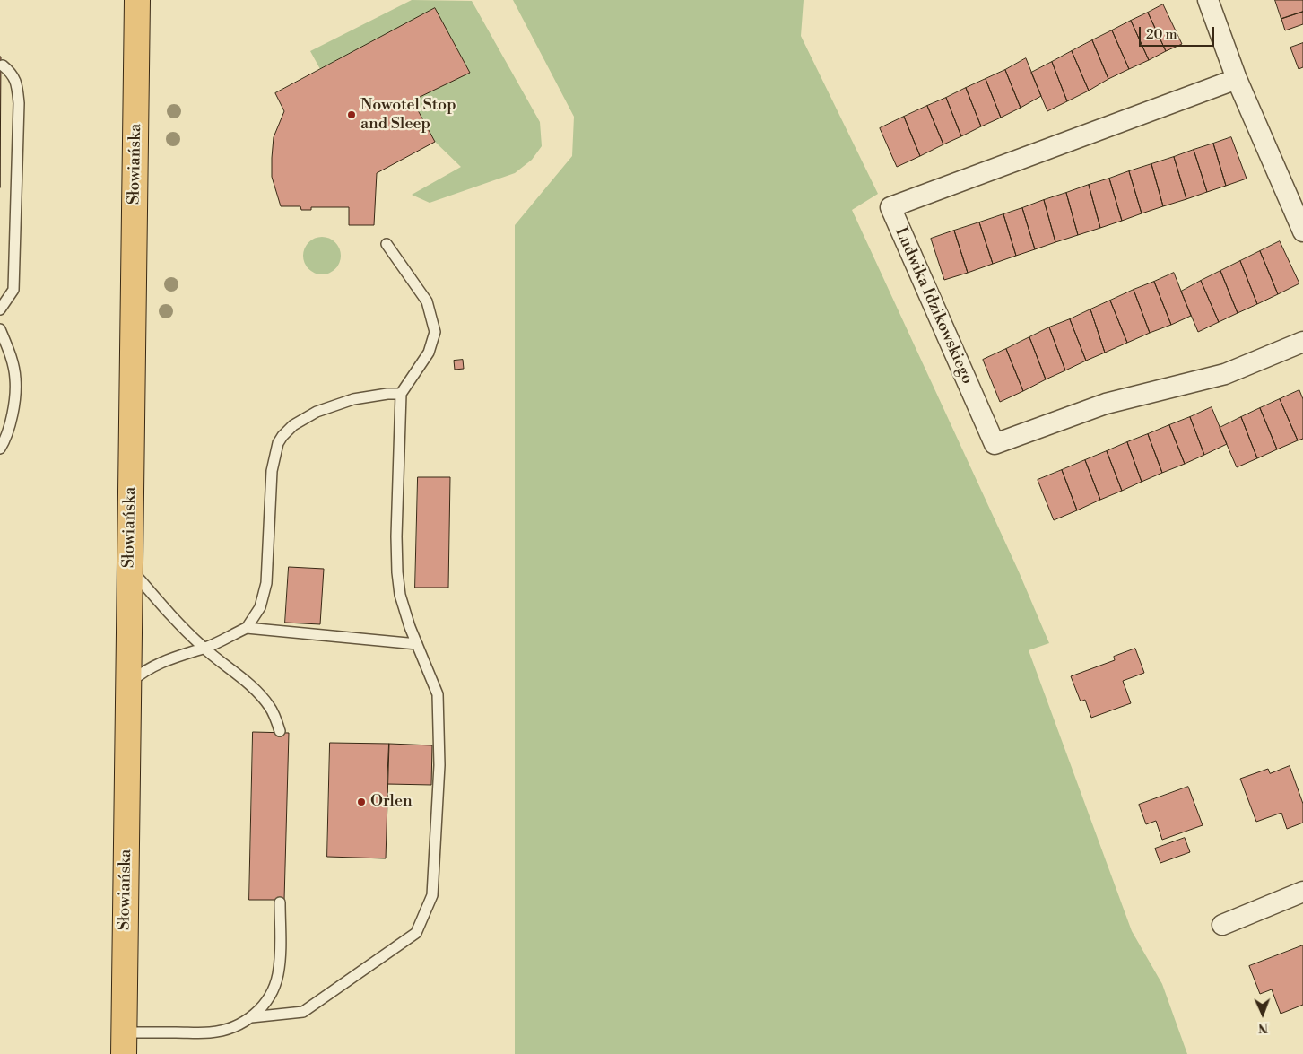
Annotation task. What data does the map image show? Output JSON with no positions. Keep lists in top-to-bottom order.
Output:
{
  "streets": {
    "main road": ["Słowiańska"],
    "street": ["Ludwika Idzikowskiego"]
  },
  "places": ["Nowotel Stop and Sleep", "Orlen"],
  "scale_bar": "20 m",
  "north": "bottom"
}
